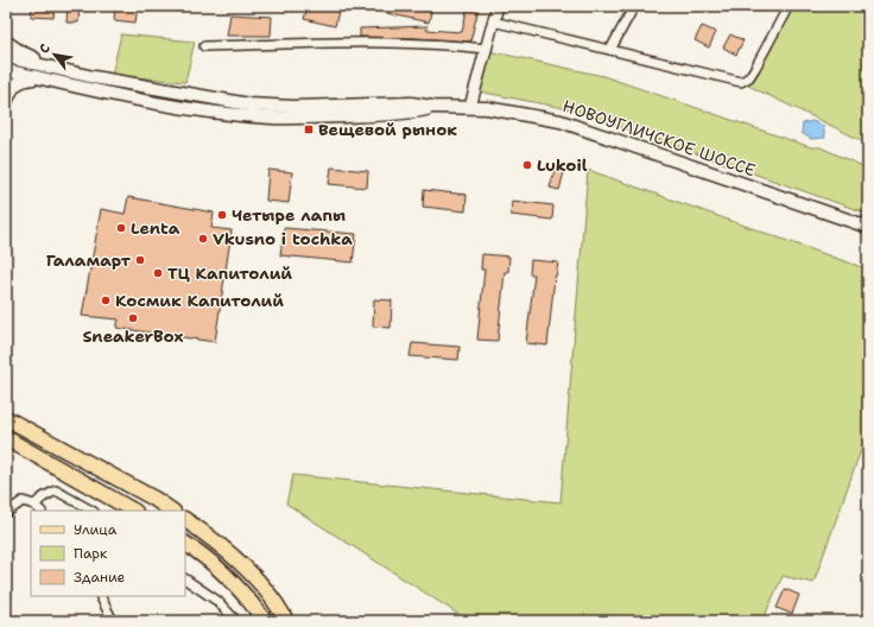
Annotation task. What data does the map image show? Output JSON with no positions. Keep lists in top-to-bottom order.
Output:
{
  "streets": {
    "main road": ["НОВОУГЛИЧСКОЕ ШОССЕ"]
  },
  "places": {
    "transit": ["Вещевой рынок"],
    "other": [
      "Lukoil",
      "Четыре лапы",
      "Lenta",
      "Vkusno i tochka",
      "Галамарт",
      "ТЦ Капитолий",
      "Космик Капитолий",
      "SneakerBox"
    ]
  },
  "legend": ["Улица", "Парк", "Здание"],
  "north": "top left"
}
